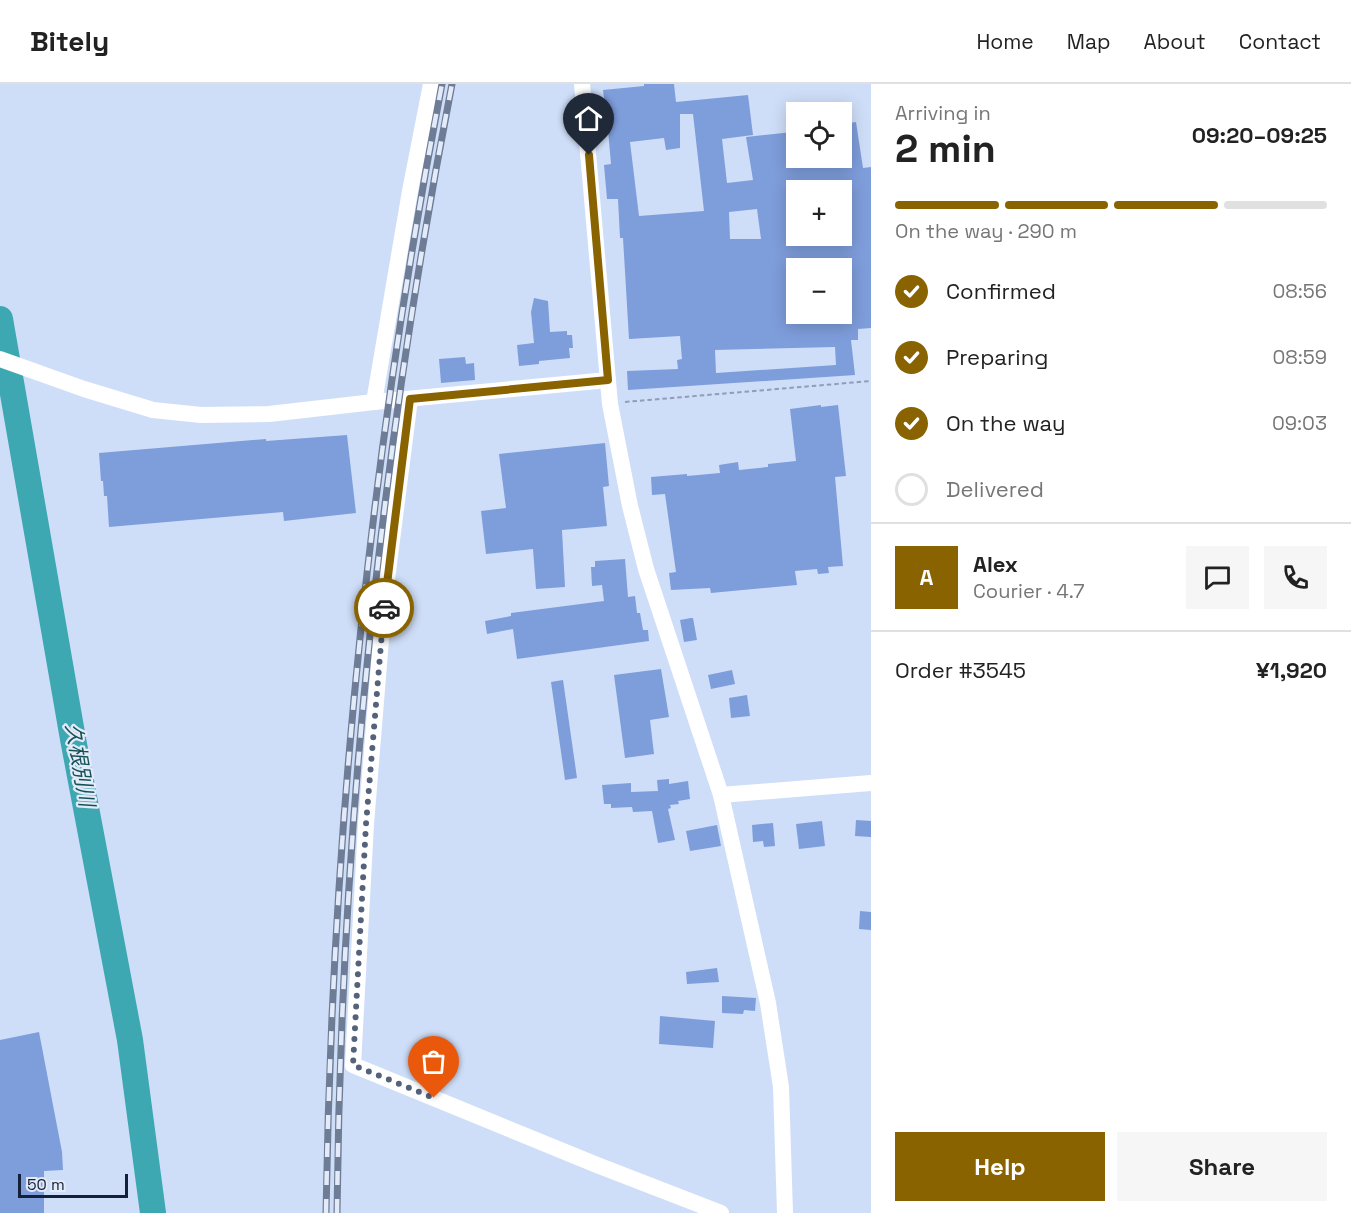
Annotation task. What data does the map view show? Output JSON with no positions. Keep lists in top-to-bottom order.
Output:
{
  "water": ["久根別川"],
  "scale_bar": "50 m",
  "page": {
    "header": "Bitely",
    "nav": [
      "Home",
      "Map",
      "About",
      "Contact"
    ],
    "heading": ["2 min", "Arriving in", "09:20–09:25"],
    "panel": [
      "Alex",
      "Courier · 4.7",
      "Order #3545",
      "¥1,920"
    ],
    "map_buttons": ["+", "−"],
    "bar": "On the way · 290 m",
    "list": [
      ["Confirmed", "08:56"],
      ["Preparing", "08:59"],
      ["On the way", "09:03"],
      "Delivered"
    ],
    "round": "A",
    "buttons": ["Help", "Share"],
    "scale": "50 m"
  }
}
